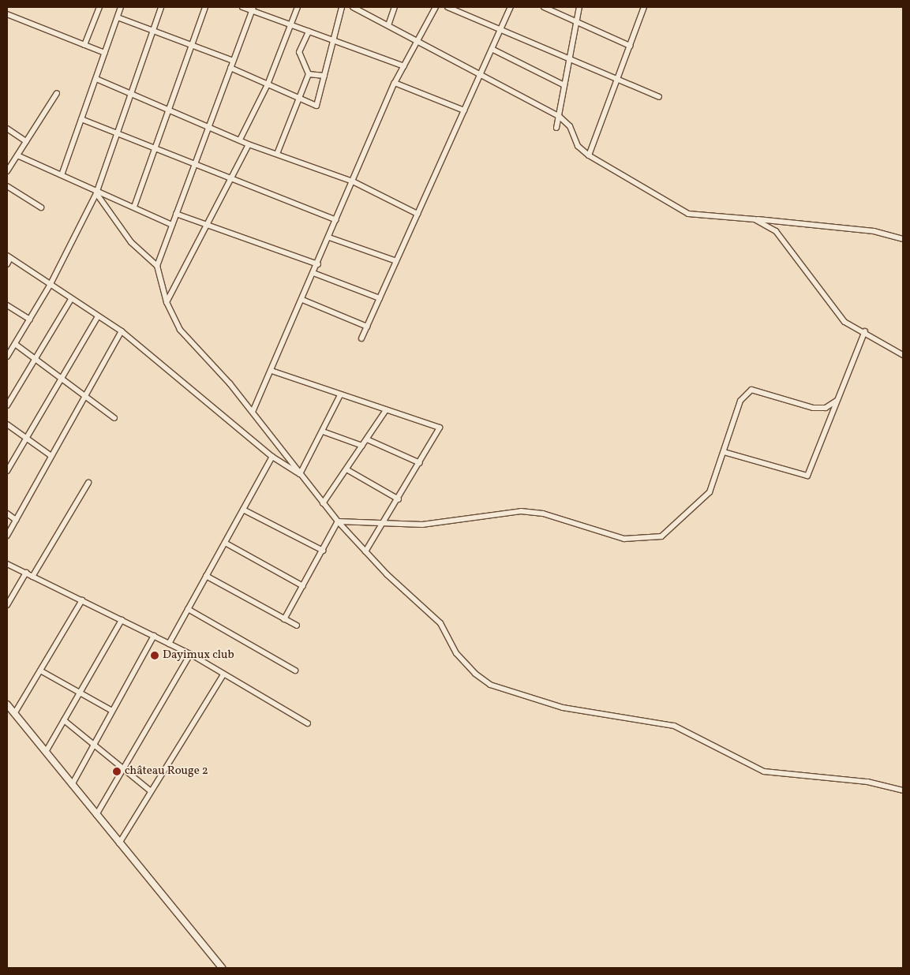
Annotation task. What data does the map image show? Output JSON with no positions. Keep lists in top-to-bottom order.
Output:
{
  "places": ["Dayimux club", "château Rouge 2"]
}
